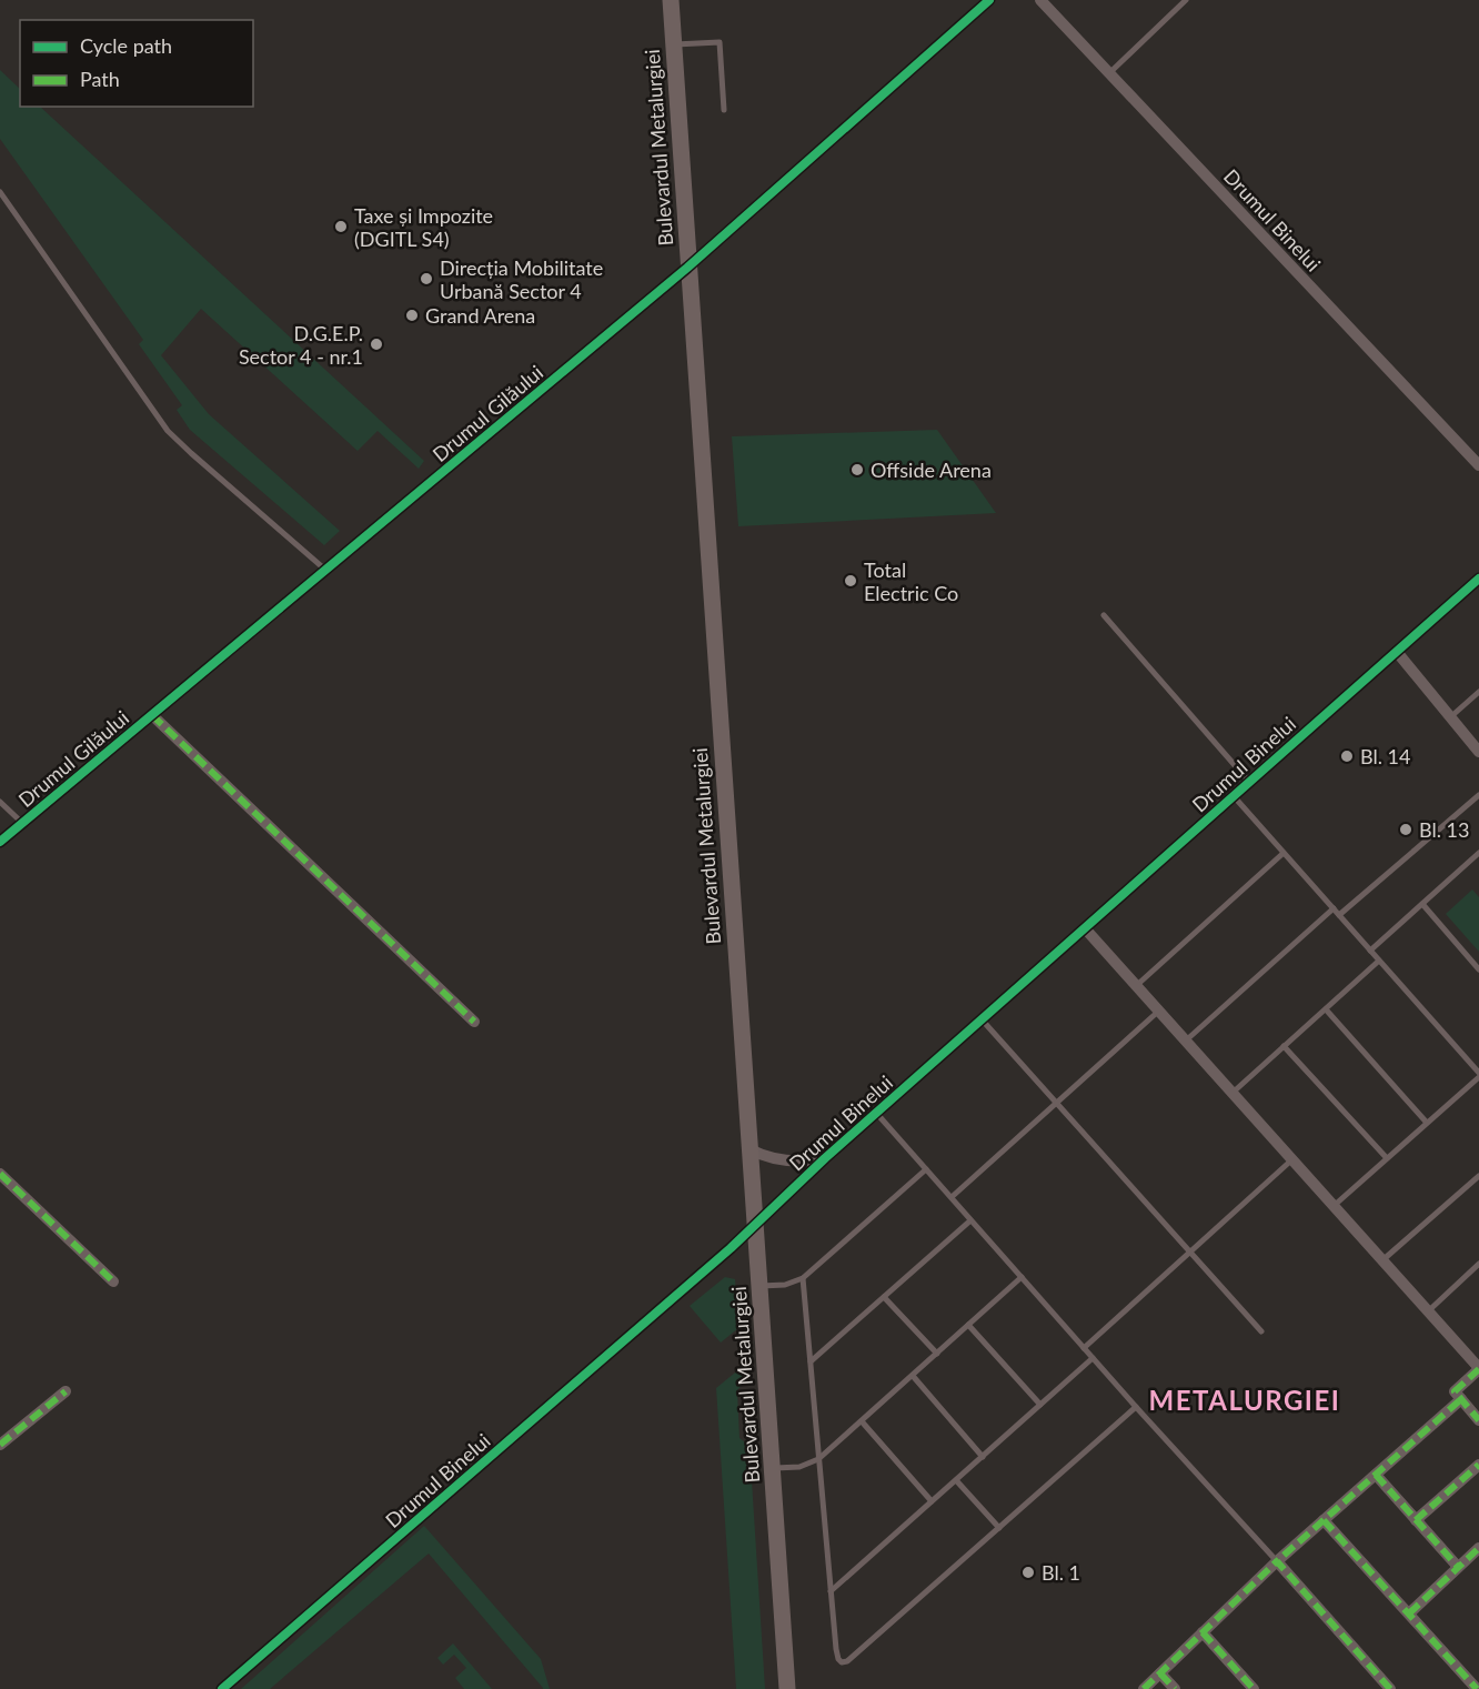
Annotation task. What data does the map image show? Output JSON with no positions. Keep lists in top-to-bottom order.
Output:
{
  "streets": {
    "main road": ["Bulevardul Metalurgiei"],
    "street": ["Drumul Binelui", "Drumul Gilăului"]
  },
  "crossings": [
    ["Bulevardul Metalurgiei", "Drumul Binelui"],
    ["Bulevardul Metalurgiei", "Drumul Gilăului"]
  ],
  "districts": ["METALURGIEI"],
  "places": [
    "Taxe și Impozite (DGITL S4)",
    "Direcția Mobilitate Urbană Sector 4",
    "Grand Arena",
    "D.G.E.P. Sector 4 - nr.1",
    "Offside Arena",
    "Total Electric Co",
    "Bl. 14",
    "Bl. 13",
    "Bl. 1"
  ],
  "legend": ["Cycle path", "Path"]
}
